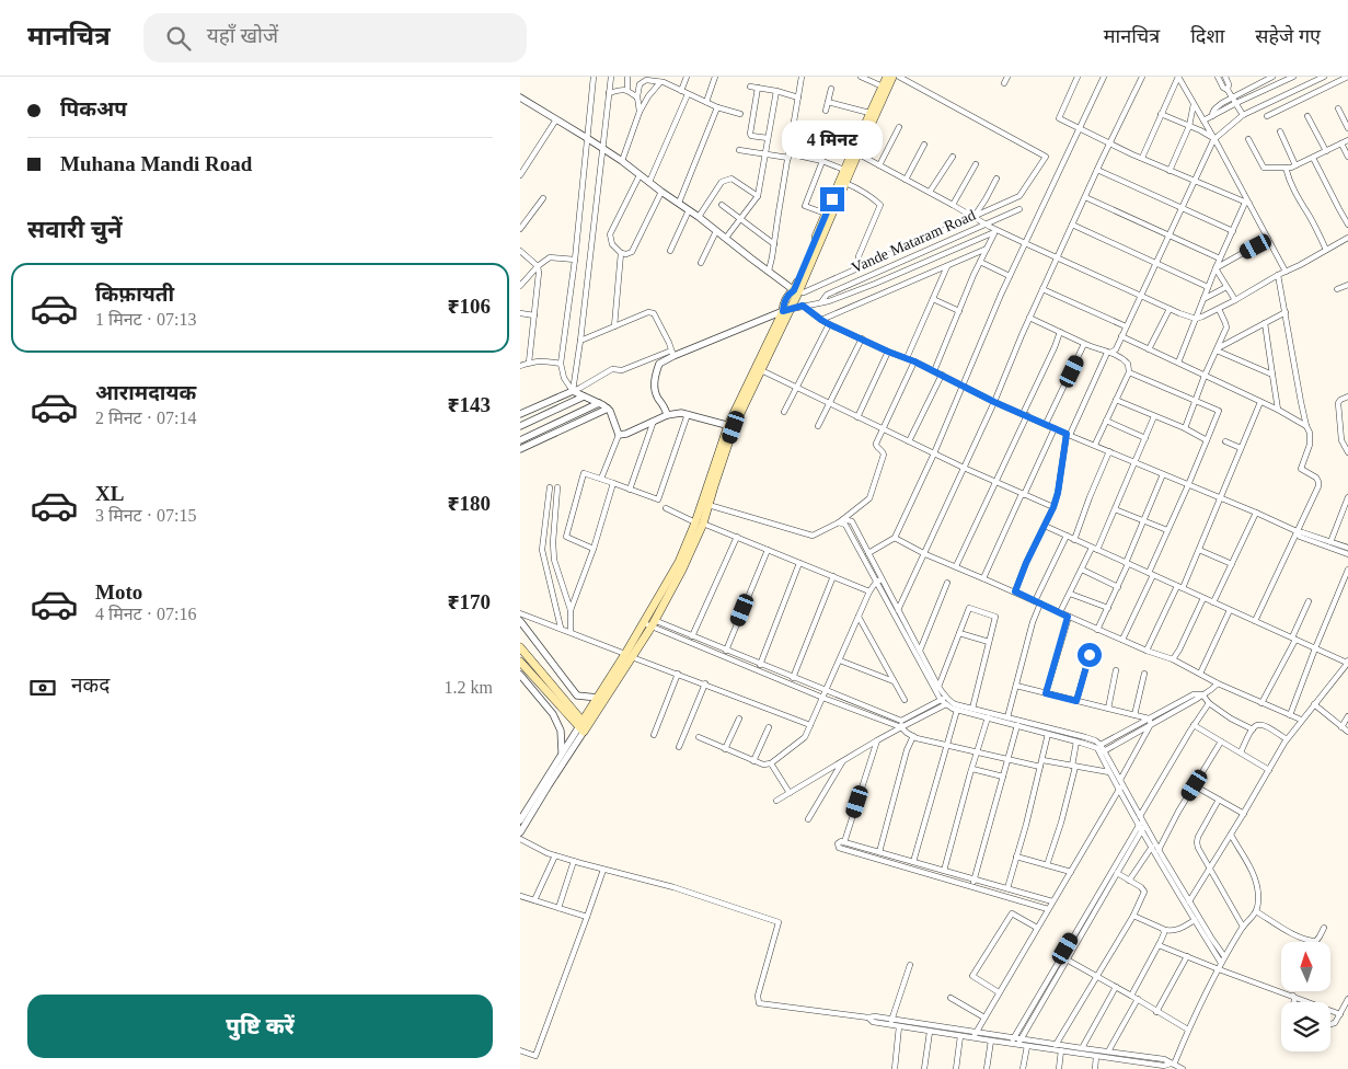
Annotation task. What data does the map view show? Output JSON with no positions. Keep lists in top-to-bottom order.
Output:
{
  "streets": {
    "street": ["Vande Mataram Road"]
  },
  "north": "top",
  "page": {
    "header": "मानचित्र",
    "search": "यहाँ खोजें",
    "nav": ["मानचित्र", "दिशा", "सहेजे गए"],
    "banner": ["पिकअप", "Muhana Mandi Road"],
    "bubble": "4 मिनट",
    "heading": "सवारी चुनें",
    "list": [
      {
        "name": "किफ़ायती",
        "note": "1 मिनट · 07:13",
        "value": "₹106"
      },
      {
        "name": "आरामदायक",
        "note": "2 मिनट · 07:14",
        "value": "₹143"
      },
      {
        "name": "XL",
        "note": "3 मिनट · 07:15",
        "value": "₹180"
      },
      {
        "name": "Moto",
        "note": "4 मिनट · 07:16",
        "value": "₹170"
      }
    ],
    "pay": ["नकद", "1.2 km"],
    "buttons": "पुष्टि करें"
  }
}
